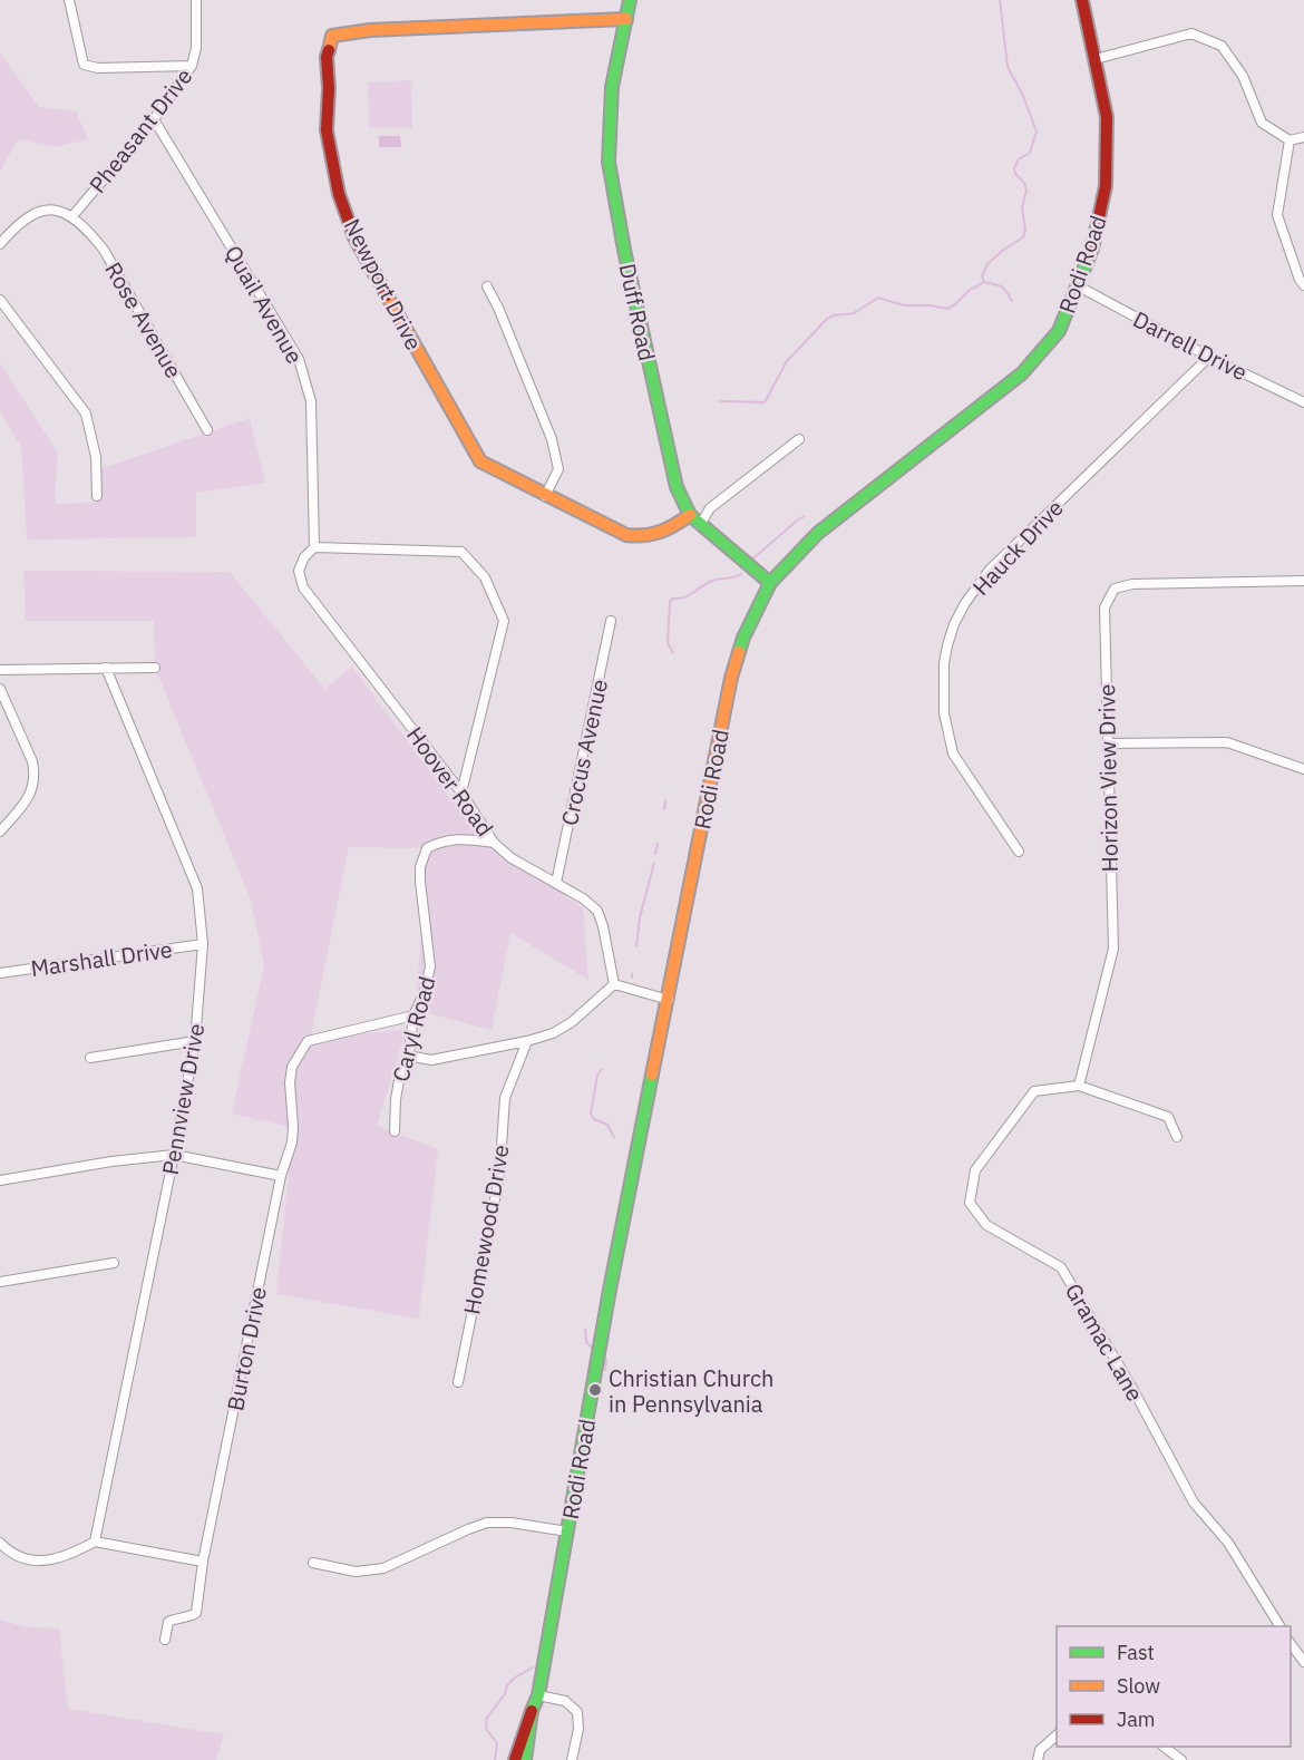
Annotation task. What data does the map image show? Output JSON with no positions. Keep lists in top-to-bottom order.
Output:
{
  "streets": {
    "main road": ["Rodi Road", "Newport Drive", "Duff Road"],
    "street": [
      "Pheasant Drive",
      "Quail Avenue",
      "Rose Avenue",
      "Darrell Drive",
      "Hauck Drive",
      "Crocus Avenue",
      "Horizon View Drive",
      "Hoover Road",
      "Marshall Drive",
      "Caryl Road",
      "Pennview Drive",
      "Homewood Drive",
      "Gramac Lane",
      "Burton Drive"
    ]
  },
  "crossings": [
    ["Pheasant Drive", "Quail Avenue"],
    ["Pheasant Drive", "Rose Avenue"],
    ["Rodi Road", "Duff Road"],
    ["Rodi Road", "Darrell Drive"],
    ["Newport Drive", "Duff Road"],
    ["Quail Avenue", "Hoover Road"],
    ["Darrell Drive", "Hauck Drive"],
    ["Crocus Avenue", "Hoover Road"],
    ["Horizon View Drive", "Gramac Lane"],
    ["Hoover Road", "Caryl Road"],
    ["Marshall Drive", "Pennview Drive"],
    ["Caryl Road", "Burton Drive"]
  ],
  "places": ["Christian Church in Pennsylvania"],
  "legend": ["Fast", "Slow", "Jam"]
}
